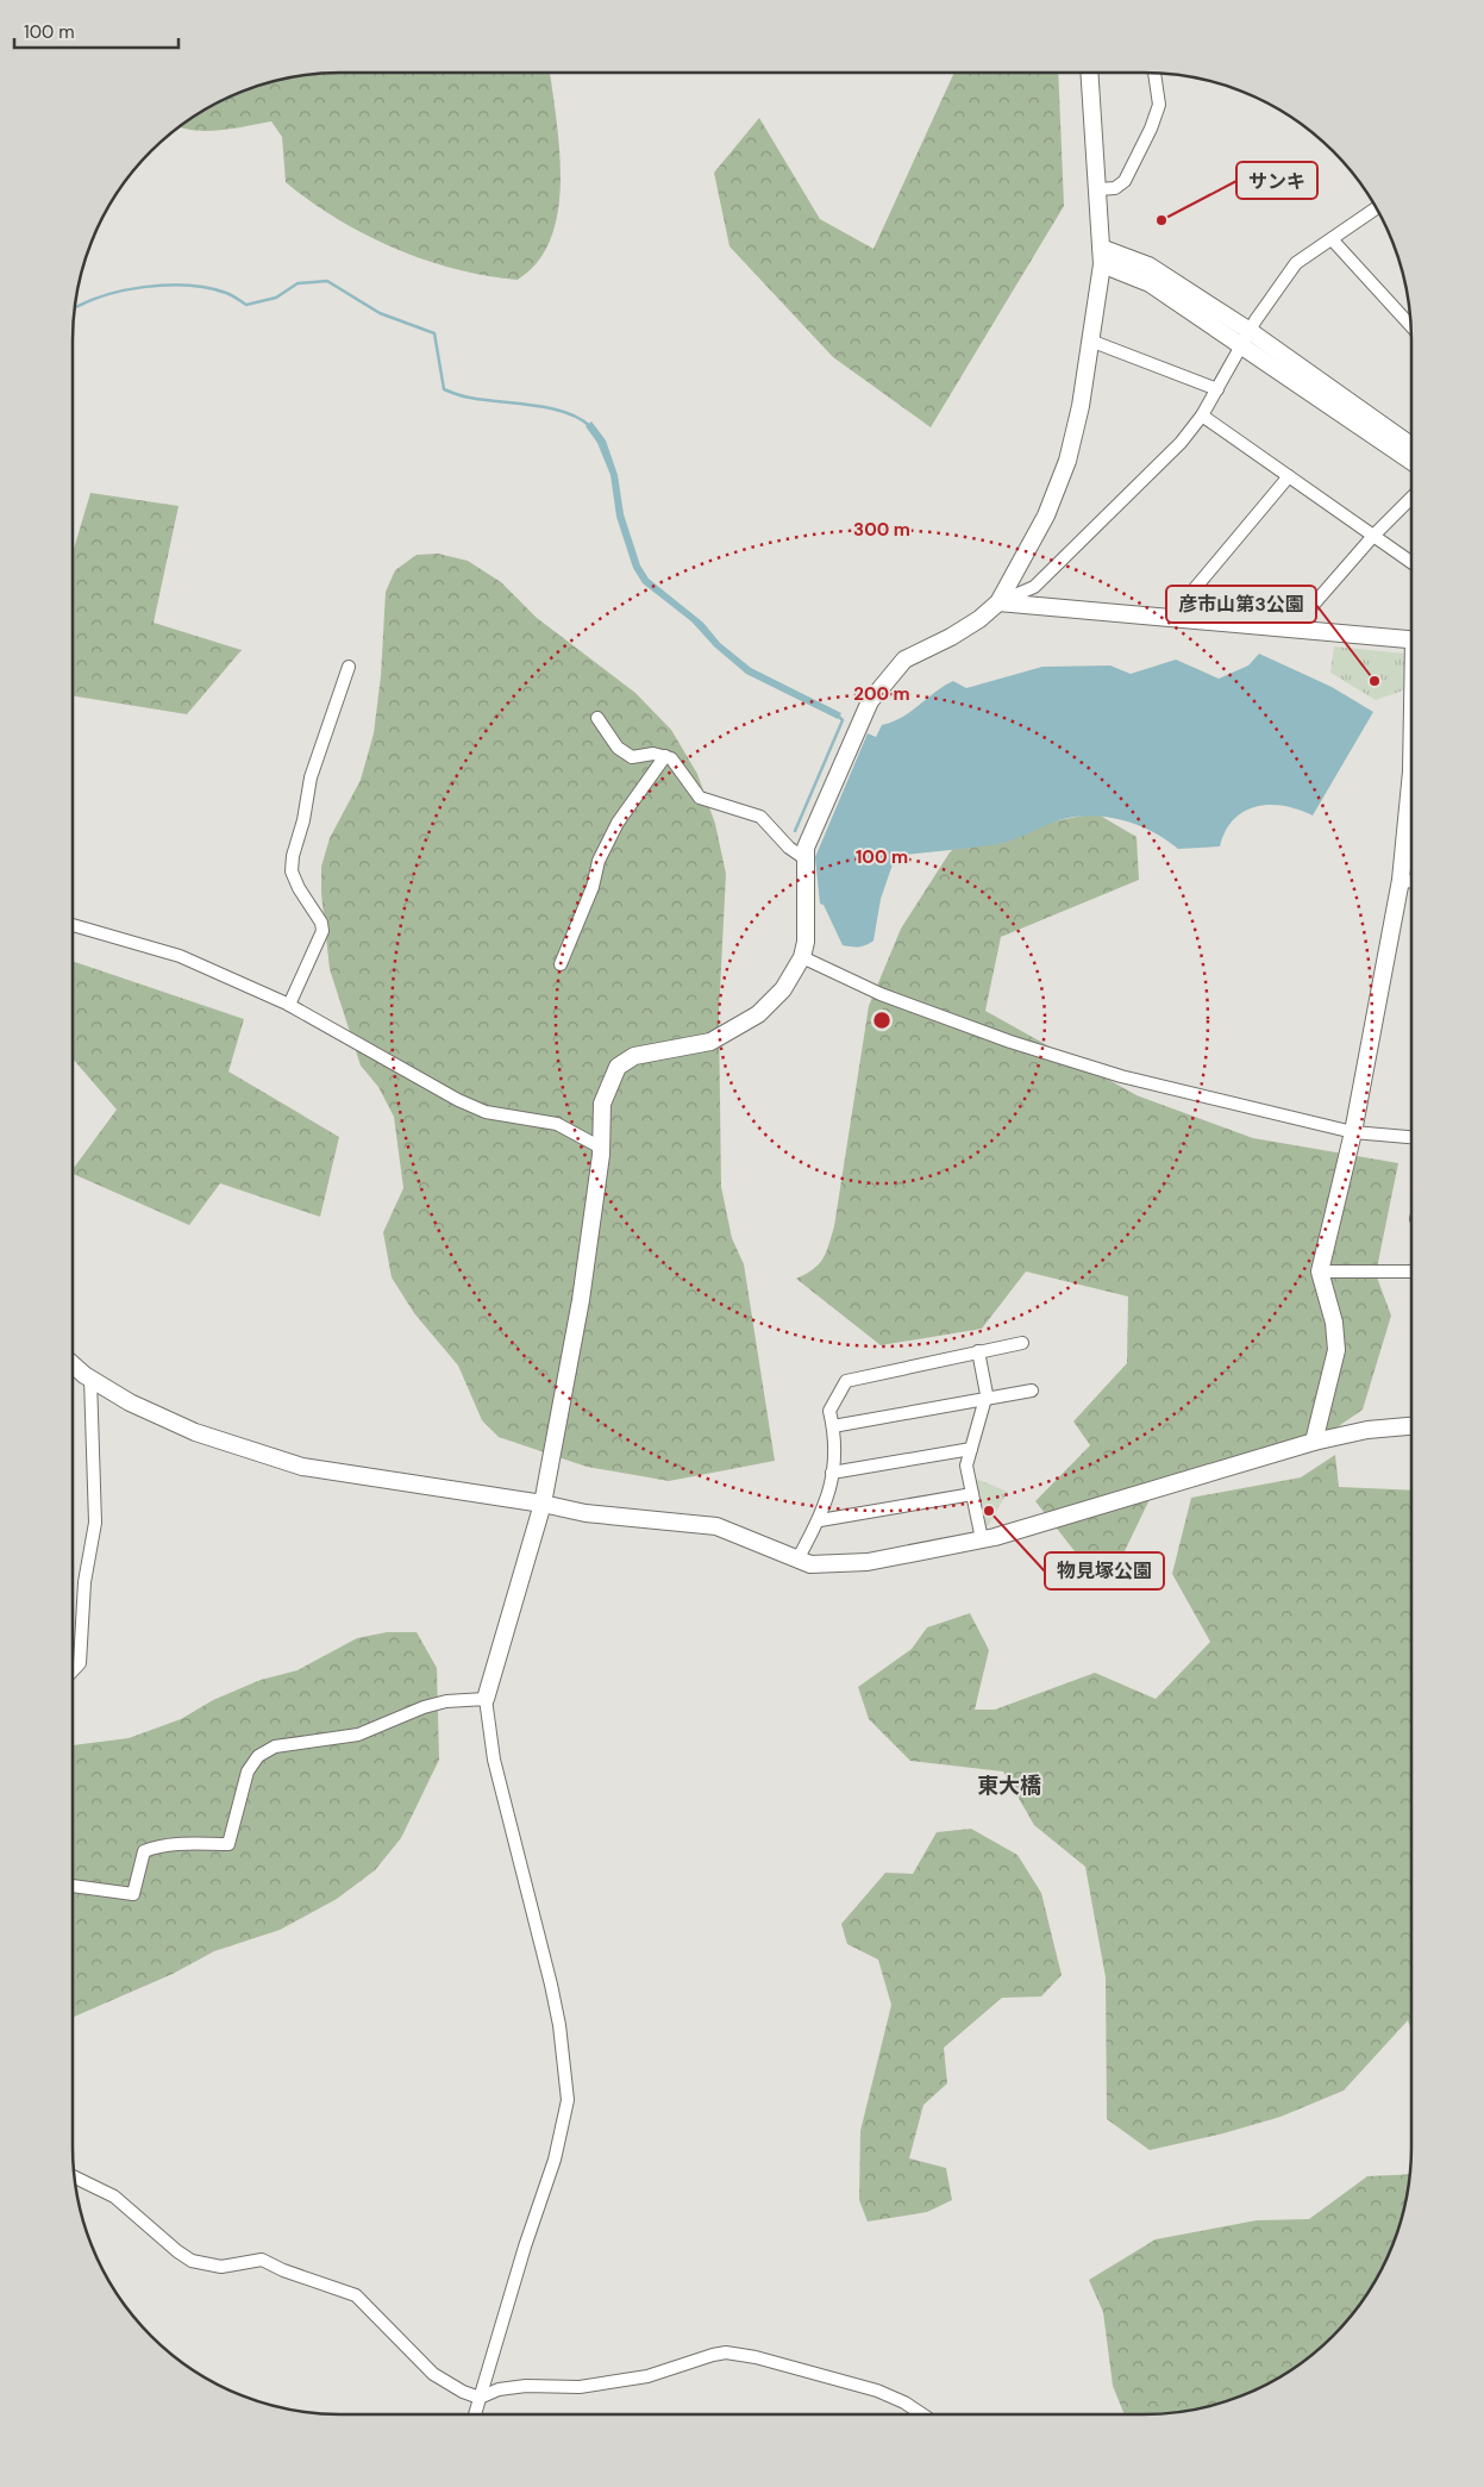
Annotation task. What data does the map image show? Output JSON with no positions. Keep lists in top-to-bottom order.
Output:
{
  "districts": ["東大橋"],
  "places": ["サンキ", "彦市山第3公園", "物見塚公園"],
  "scale_bar": "100 m",
  "rings": ["300 m", "200 m", "100 m"]
}
